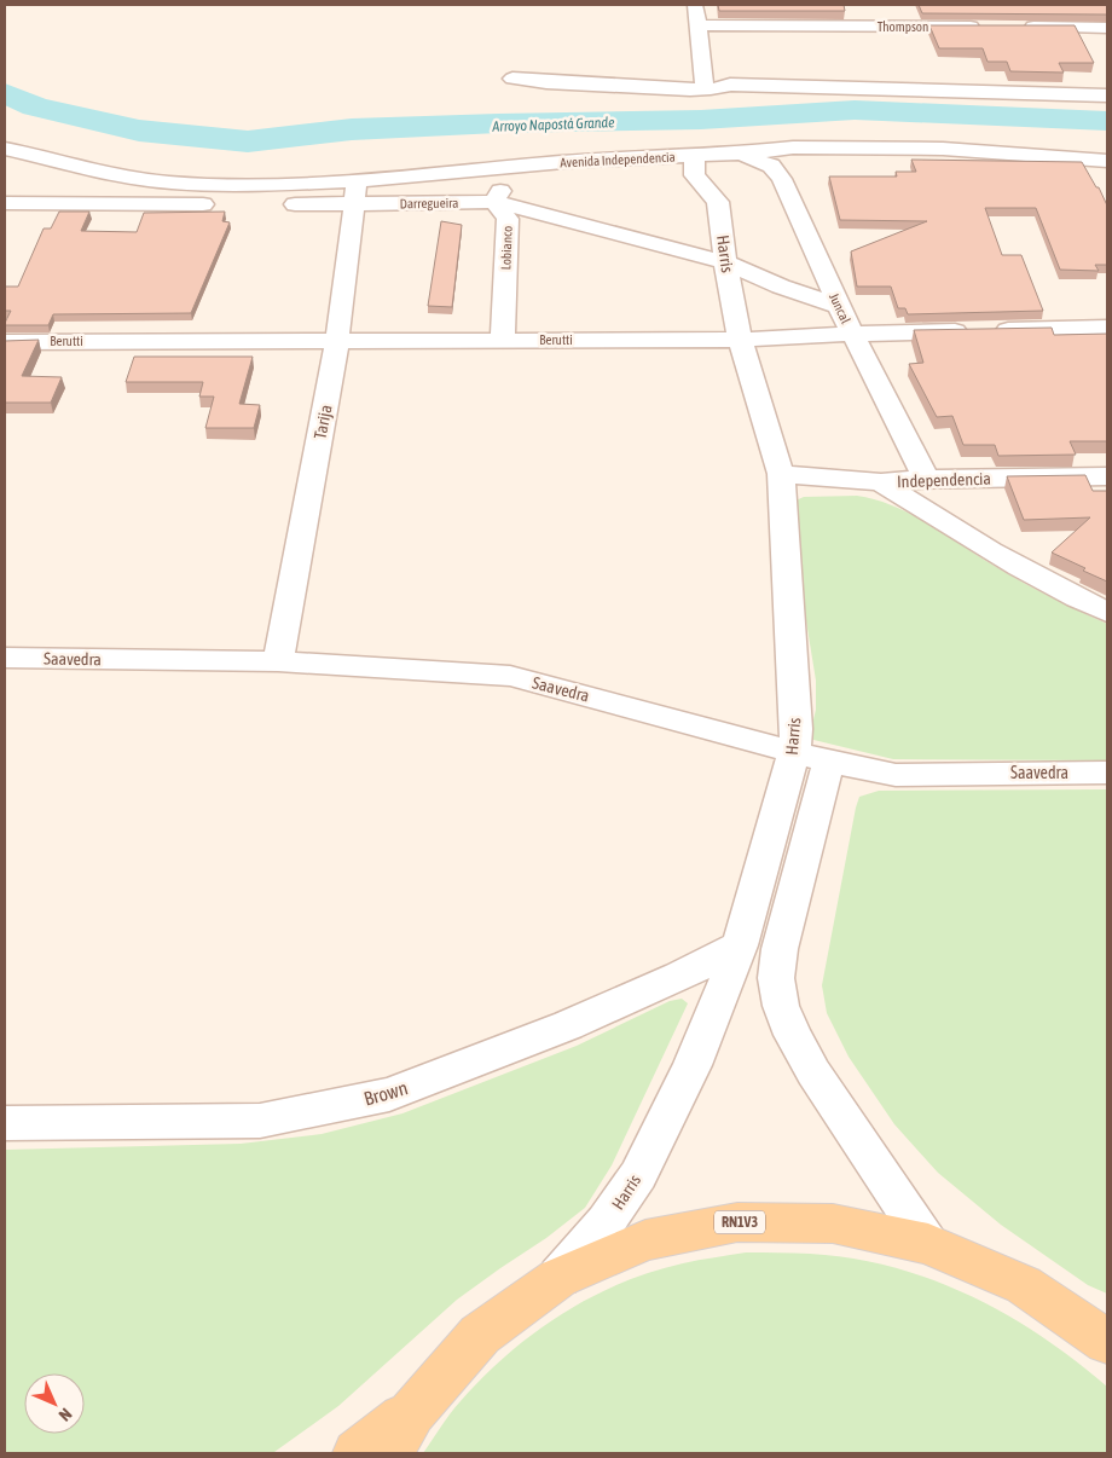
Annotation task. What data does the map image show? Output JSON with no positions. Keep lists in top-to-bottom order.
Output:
{
  "streets": {
    "main road": ["RN1V3"],
    "street": [
      "Thompson",
      "Avenida Independencia",
      "Darregueira",
      "Lobianco",
      "Harris",
      "Juncal",
      "Berutti",
      "Tarija",
      "Independencia",
      "Saavedra",
      "Brown"
    ]
  },
  "crossings": [
    ["Avenida Independencia", "Darregueira"],
    ["Avenida Independencia", "Lobianco"],
    ["Avenida Independencia", "Harris"],
    ["Avenida Independencia", "Juncal"],
    ["Avenida Independencia", "Tarija"],
    ["Darregueira", "Lobianco"],
    ["Darregueira", "Harris"],
    ["Darregueira", "Juncal"],
    ["Darregueira", "Tarija"],
    ["Lobianco", "Berutti"],
    ["Harris", "Berutti"],
    ["Harris", "Independencia"],
    ["Harris", "Saavedra"],
    ["Harris", "Brown"],
    ["Harris", "RN1V3"],
    ["Juncal", "Berutti"],
    ["Juncal", "Independencia"],
    ["Berutti", "Tarija"],
    ["Tarija", "Saavedra"]
  ],
  "water": ["Arroyo Napostá Grande"],
  "north": "bottom right"
}
